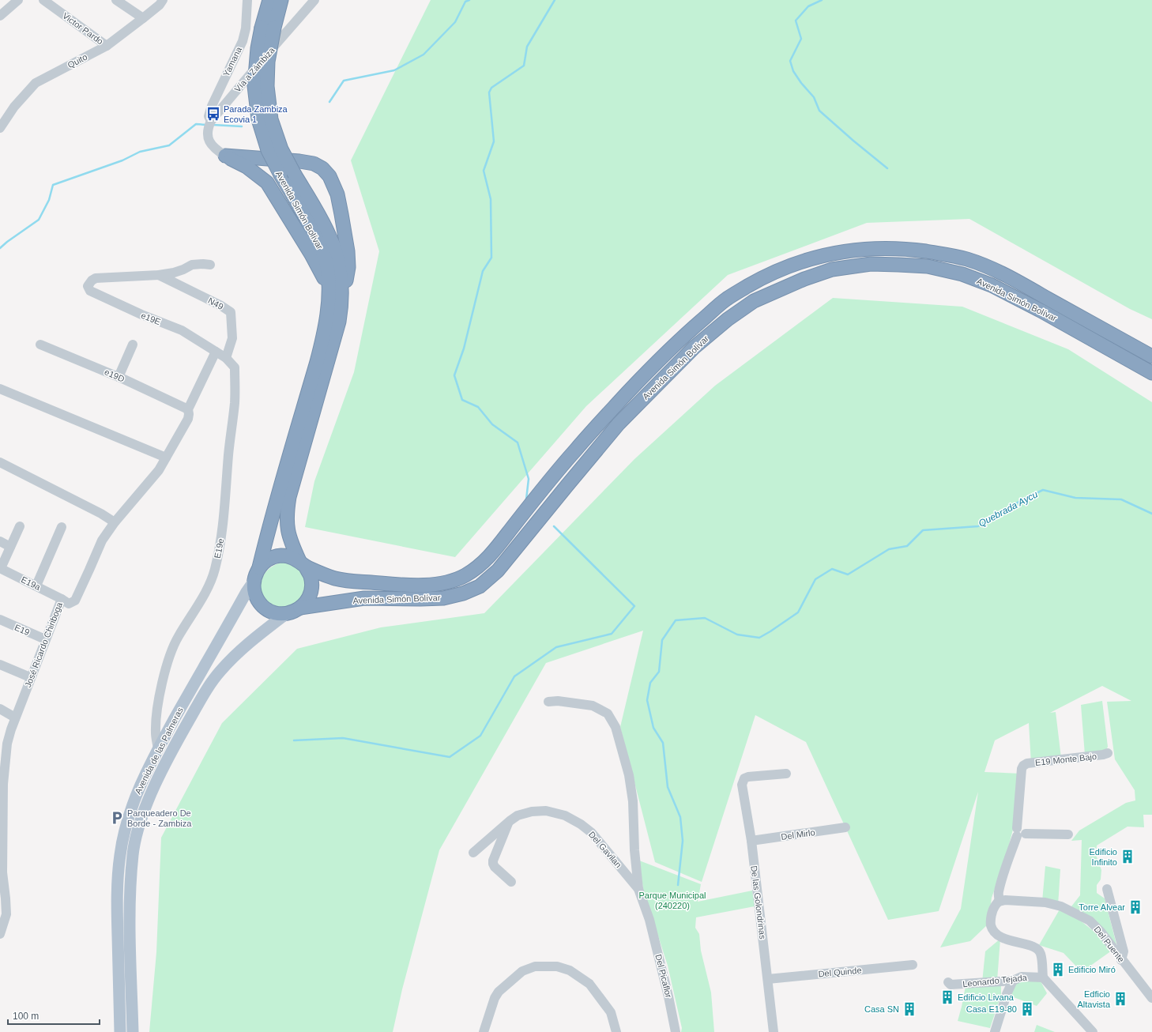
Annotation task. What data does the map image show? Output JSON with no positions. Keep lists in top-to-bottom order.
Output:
{
  "streets": {
    "highway": ["Avenida Simón Bolívar"],
    "main road": ["Avenida de las Palmeras"],
    "street": [
      "Victor Pardo",
      "Quito",
      "Yamana",
      "Vía a Zámbiza",
      "N49",
      "e19E",
      "e19D",
      "E19e",
      "E19a",
      "E19",
      "José Ricardo Chiriboga",
      "E19 Monte Bajo",
      "Del Mirlo",
      "Del Gavilan",
      "De las Golondrinas",
      "Del Puente",
      "Del Quinde",
      "Del Picaflor",
      "Leonardo Tejada"
    ]
  },
  "crossings": [
    ["Victor Pardo", "Quito"],
    ["Yamana", "Vía a Zámbiza"],
    ["Avenida Simón Bolívar", "Avenida de las Palmeras"],
    ["N49", "e19E"],
    ["e19E", "E19e"],
    ["e19E", "José Ricardo Chiriboga"],
    ["e19D", "José Ricardo Chiriboga"],
    ["E19e", "Avenida de las Palmeras"],
    ["E19a", "José Ricardo Chiriboga"],
    ["E19", "José Ricardo Chiriboga"],
    ["Del Mirlo", "De las Golondrinas"],
    ["Del Gavilan", "Del Picaflor"],
    ["De las Golondrinas", "Del Quinde"]
  ],
  "water": ["Quebrada Aycu"],
  "parks": ["Parque Municipal (240220)"],
  "places": {
    "bus stop": ["Parada Zambiza Ecovia 1"],
    "parking": ["Parqueadero De Borde - Zambiza"],
    "building": [
      "Edificio Infinito",
      "Torre Alvear",
      "Edificio Miró",
      "Edificio Livana",
      "Edficio Altavista",
      "Casa SN",
      "Casa E19-80"
    ]
  },
  "scale_bar": "100 m"
}
